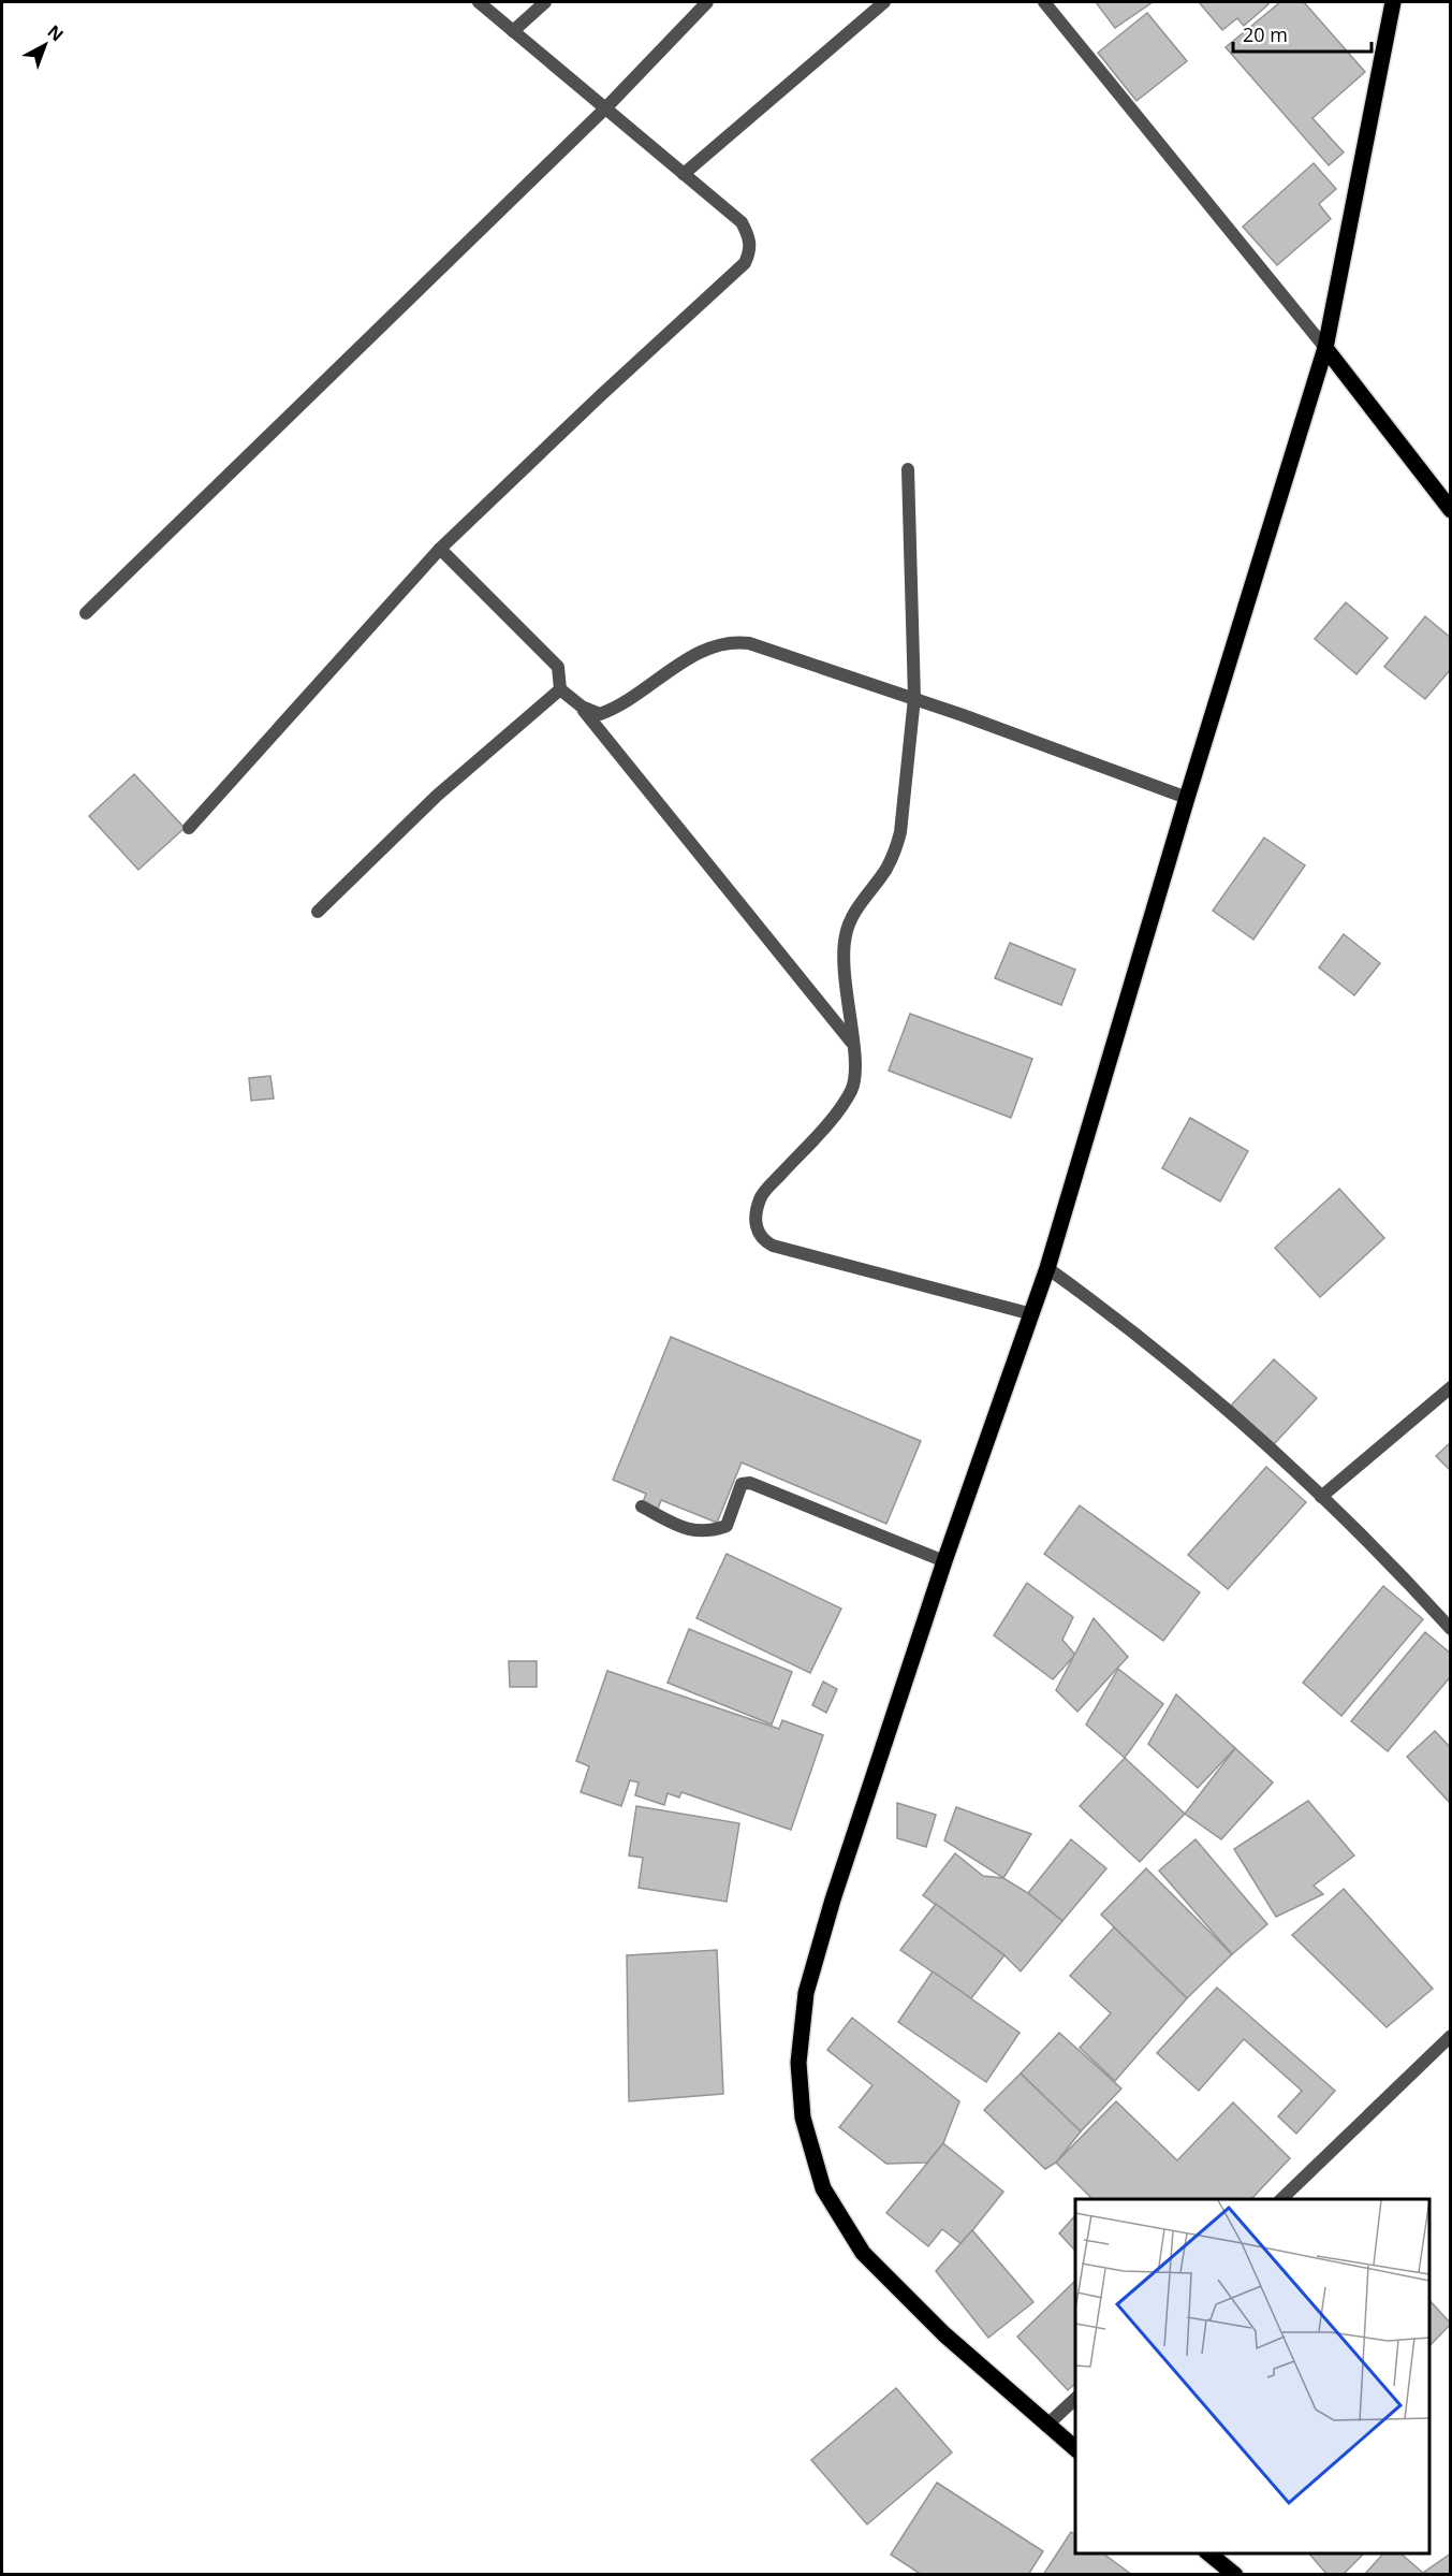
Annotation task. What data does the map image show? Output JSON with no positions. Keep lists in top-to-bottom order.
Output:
{
  "scale_bar": "20 m",
  "north": "top right"
}
